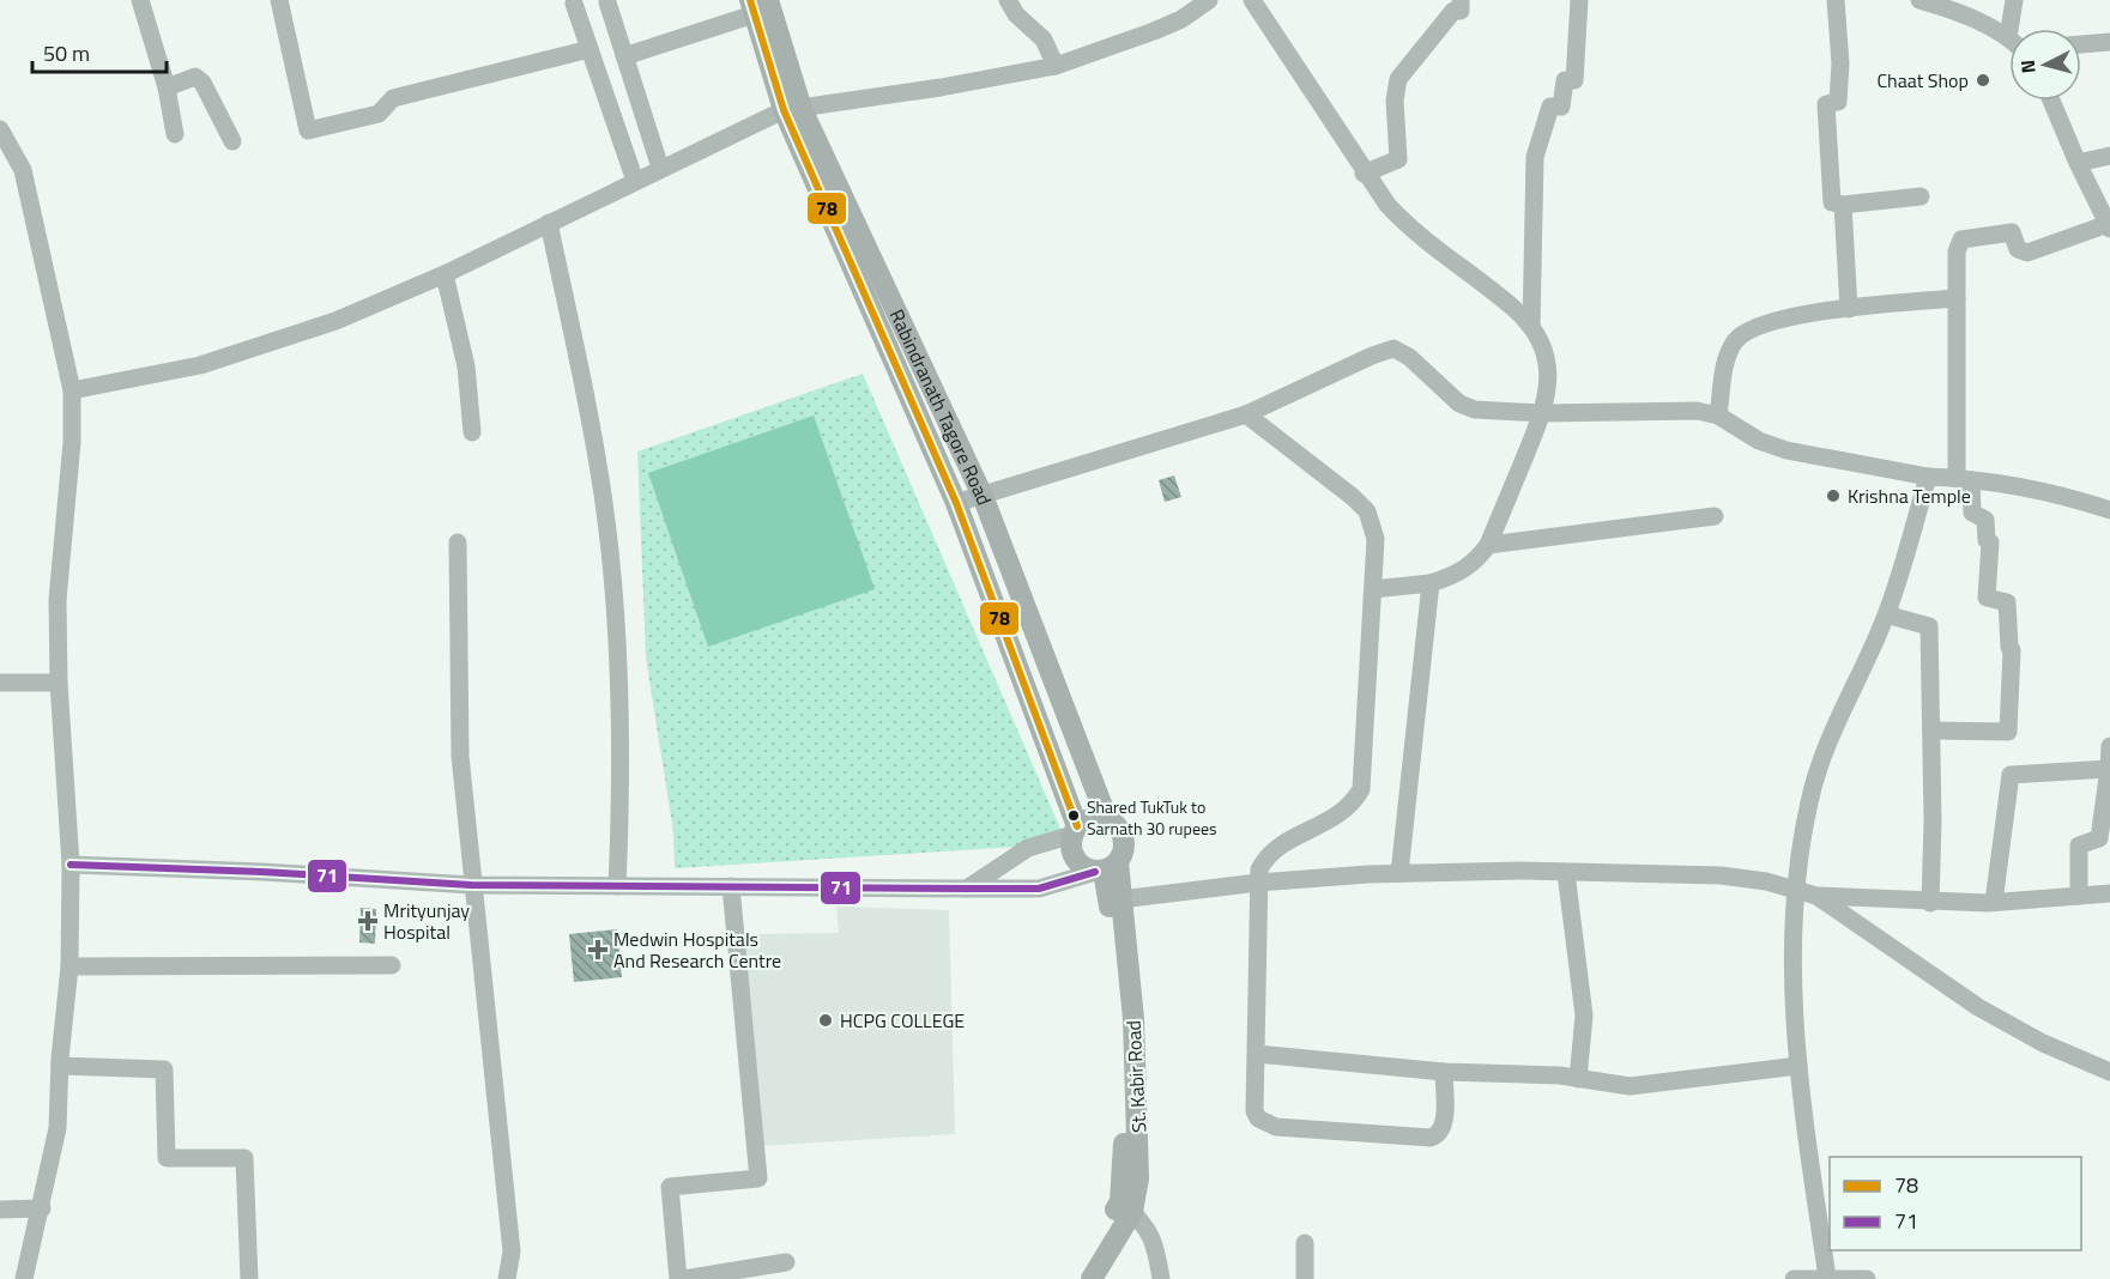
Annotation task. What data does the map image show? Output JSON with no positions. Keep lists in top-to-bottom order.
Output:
{
  "streets": {
    "main road": ["Rabindranath Tagore Road", "St. Kabir Road"]
  },
  "crossings": [
    ["Rabindranath Tagore Road", "St. Kabir Road"]
  ],
  "places": {
    "other": [
      "Chaat Shop",
      "Krishna Temple",
      "Shared TukTuk to Sarnath 30 rupees",
      "HCPG COLLEGE"
    ],
    "health": ["Mrityunjay Hospital", "Medwin Hospitals And Research Centre"]
  },
  "lines": ["transit line 78", "transit line 71"],
  "legend": ["78", "71"],
  "scale_bar": "50 m",
  "north": "left"
}
